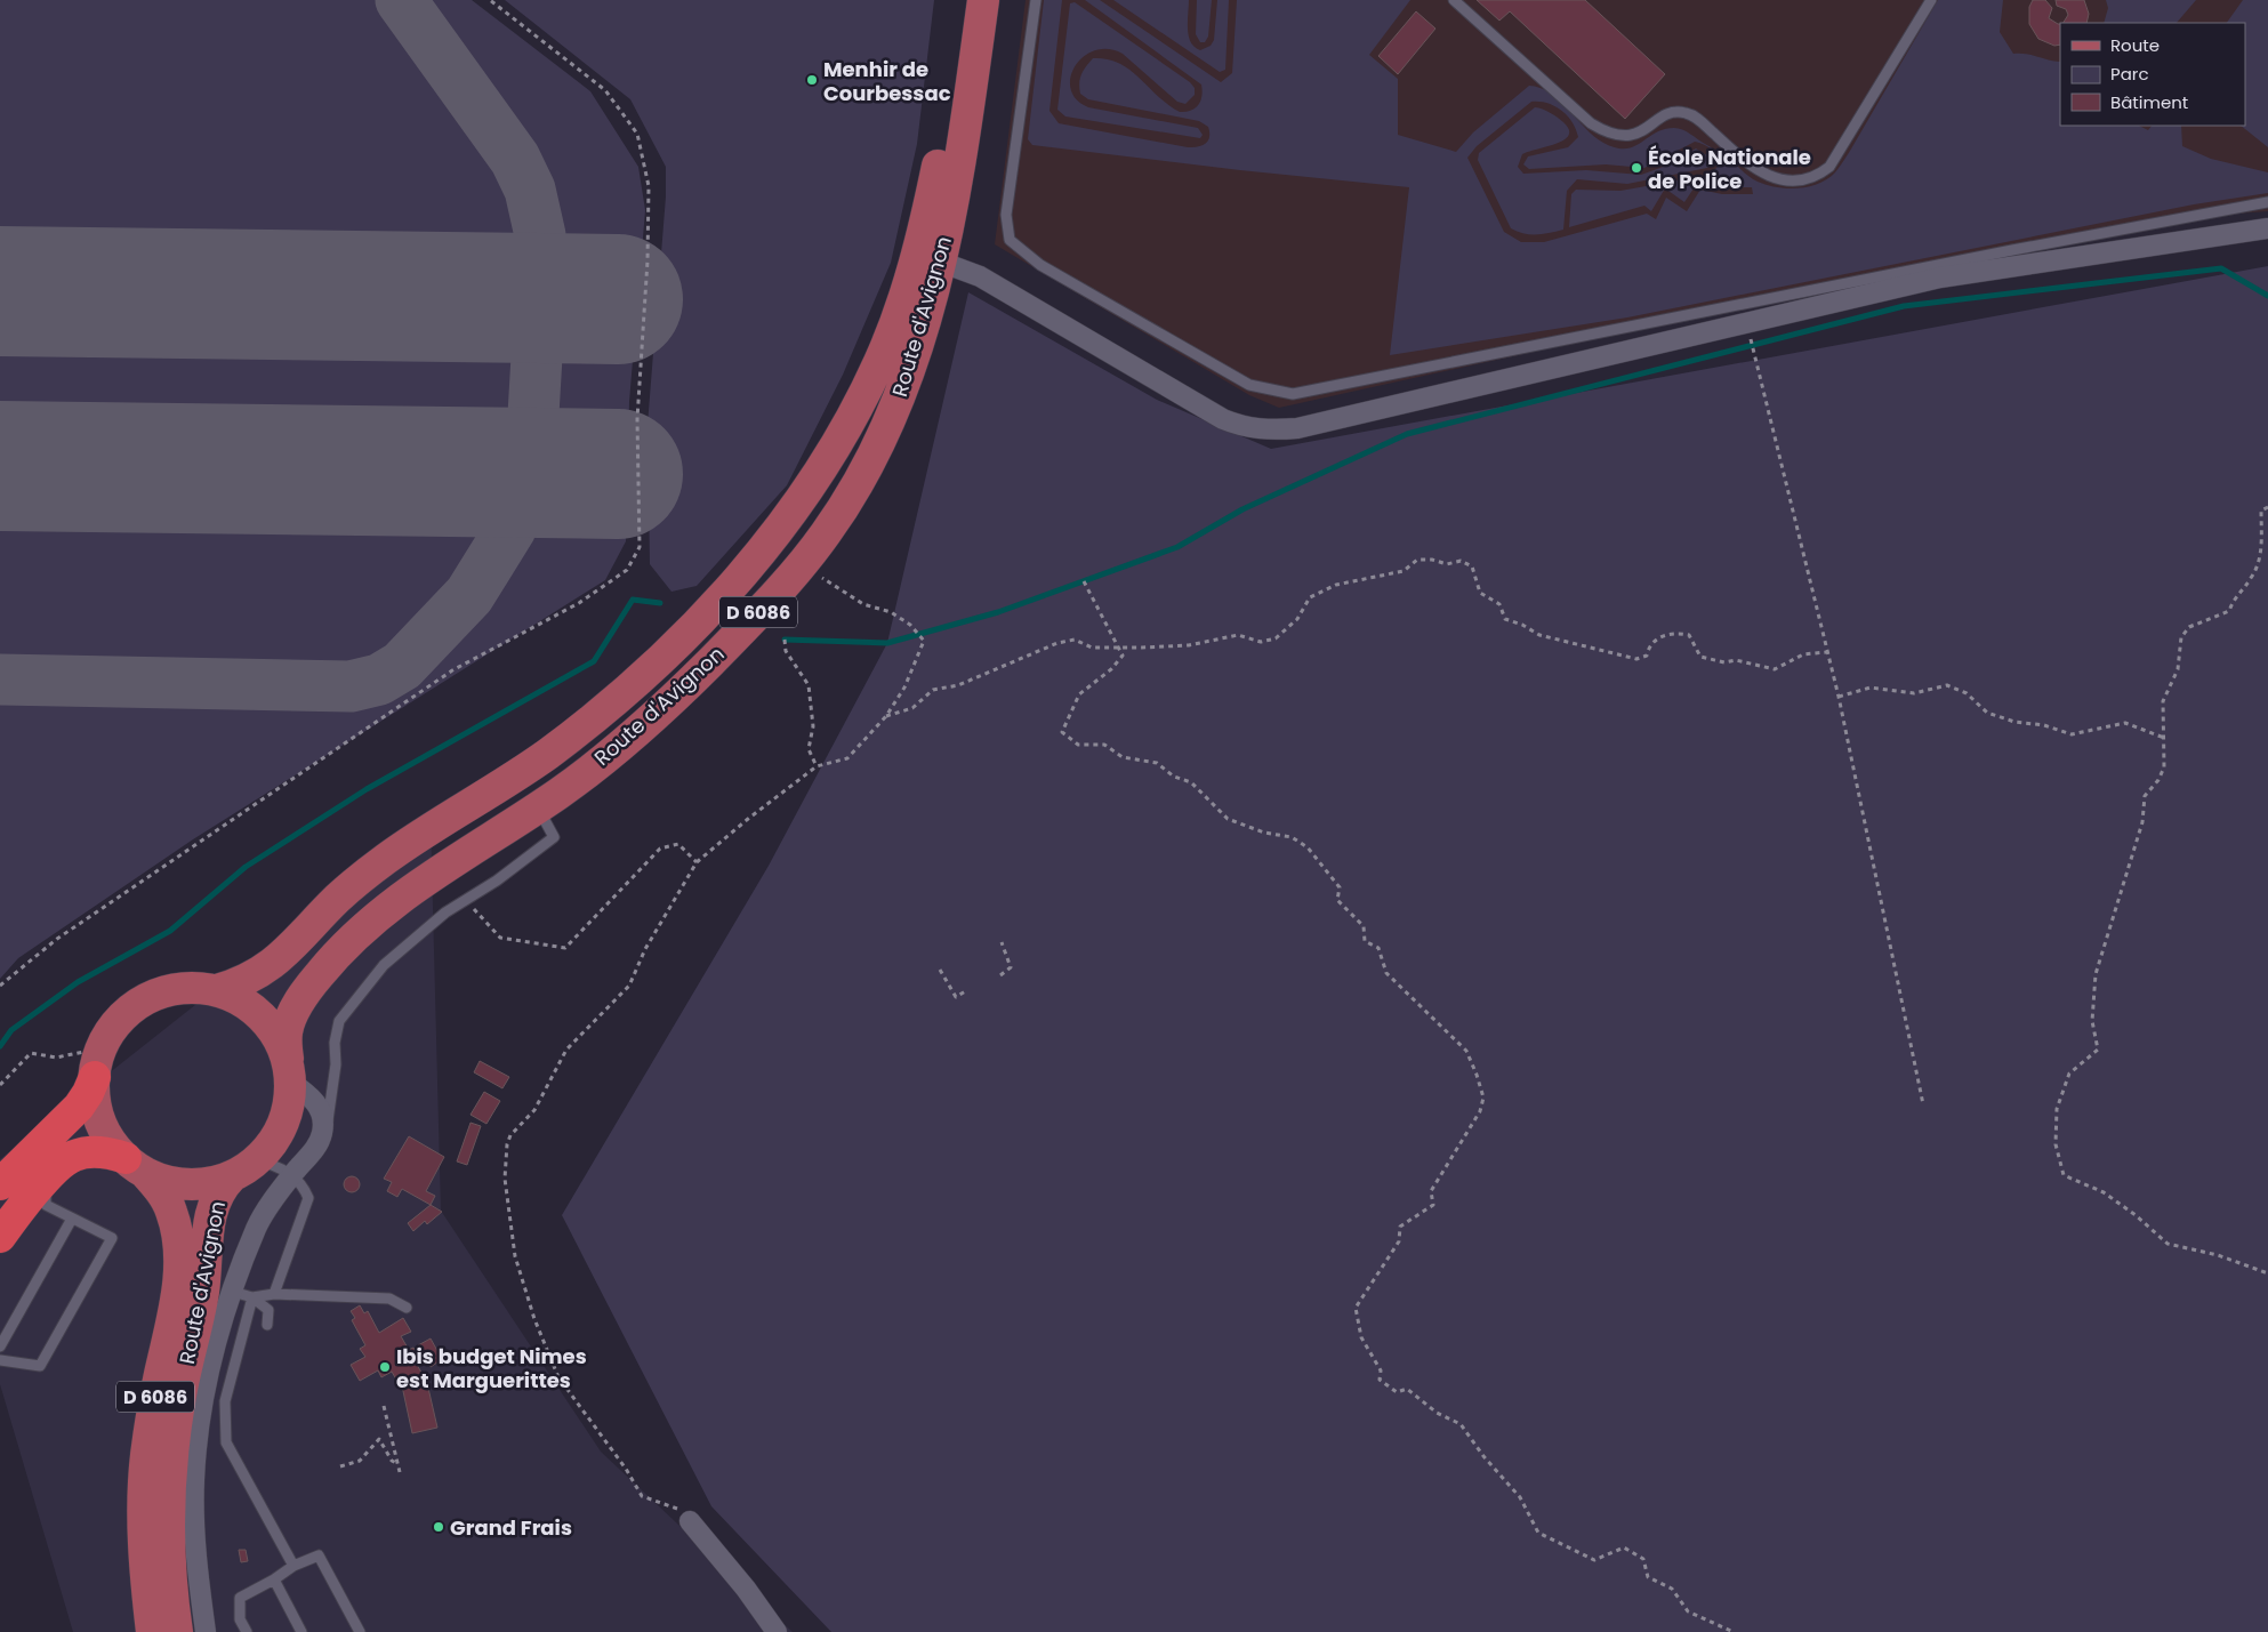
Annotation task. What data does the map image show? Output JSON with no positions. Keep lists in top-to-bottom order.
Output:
{
  "streets": {
    "main road": ["Route d'Avignon", "D 6086"]
  },
  "places": [
    "Menhir de Courbessac",
    "École Nationale de Police",
    "Ibis budget Nimes est Marguerittes",
    "Grand Frais"
  ],
  "legend": ["Route", "Parc", "Bâtiment"]
}
